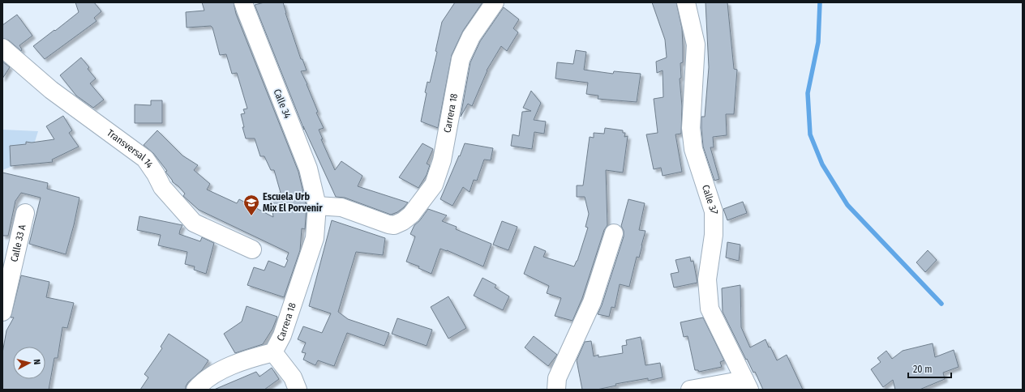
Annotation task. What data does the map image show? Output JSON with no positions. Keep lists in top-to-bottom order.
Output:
{
  "streets": {
    "street": [
      "Calle 34",
      "Carrera 18",
      "Transversal 14",
      "Calle 37",
      "Calle 33 A"
    ]
  },
  "crossings": [
    ["Calle 34", "Carrera 18"]
  ],
  "places": {
    "school or university": ["Escuela Urb Mix El Porvenir"]
  },
  "scale_bar": "20 m",
  "north": "right"
}
